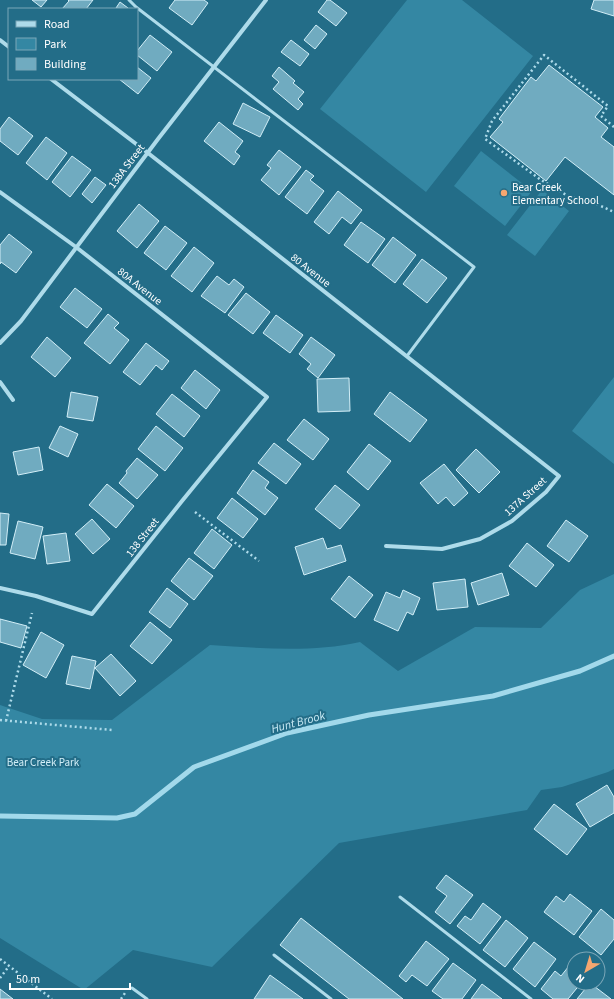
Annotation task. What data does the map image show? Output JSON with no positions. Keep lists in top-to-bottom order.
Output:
{
  "streets": {
    "street": [
      "138A Street",
      "80 Avenue",
      "80A Avenue",
      "137A Street",
      "138 Street"
    ]
  },
  "crossings": [
    ["138A Street", "80 Avenue"],
    ["138A Street", "80A Avenue"],
    ["80 Avenue", "137A Street"],
    ["80A Avenue", "138 Street"]
  ],
  "water": ["Hunt Brook"],
  "parks": ["Bear Creek Park"],
  "places": ["Bear Creek Elementary School"],
  "legend": ["Road", "Park", "Building"],
  "scale_bar": "50 m",
  "north": "bottom left"
}
